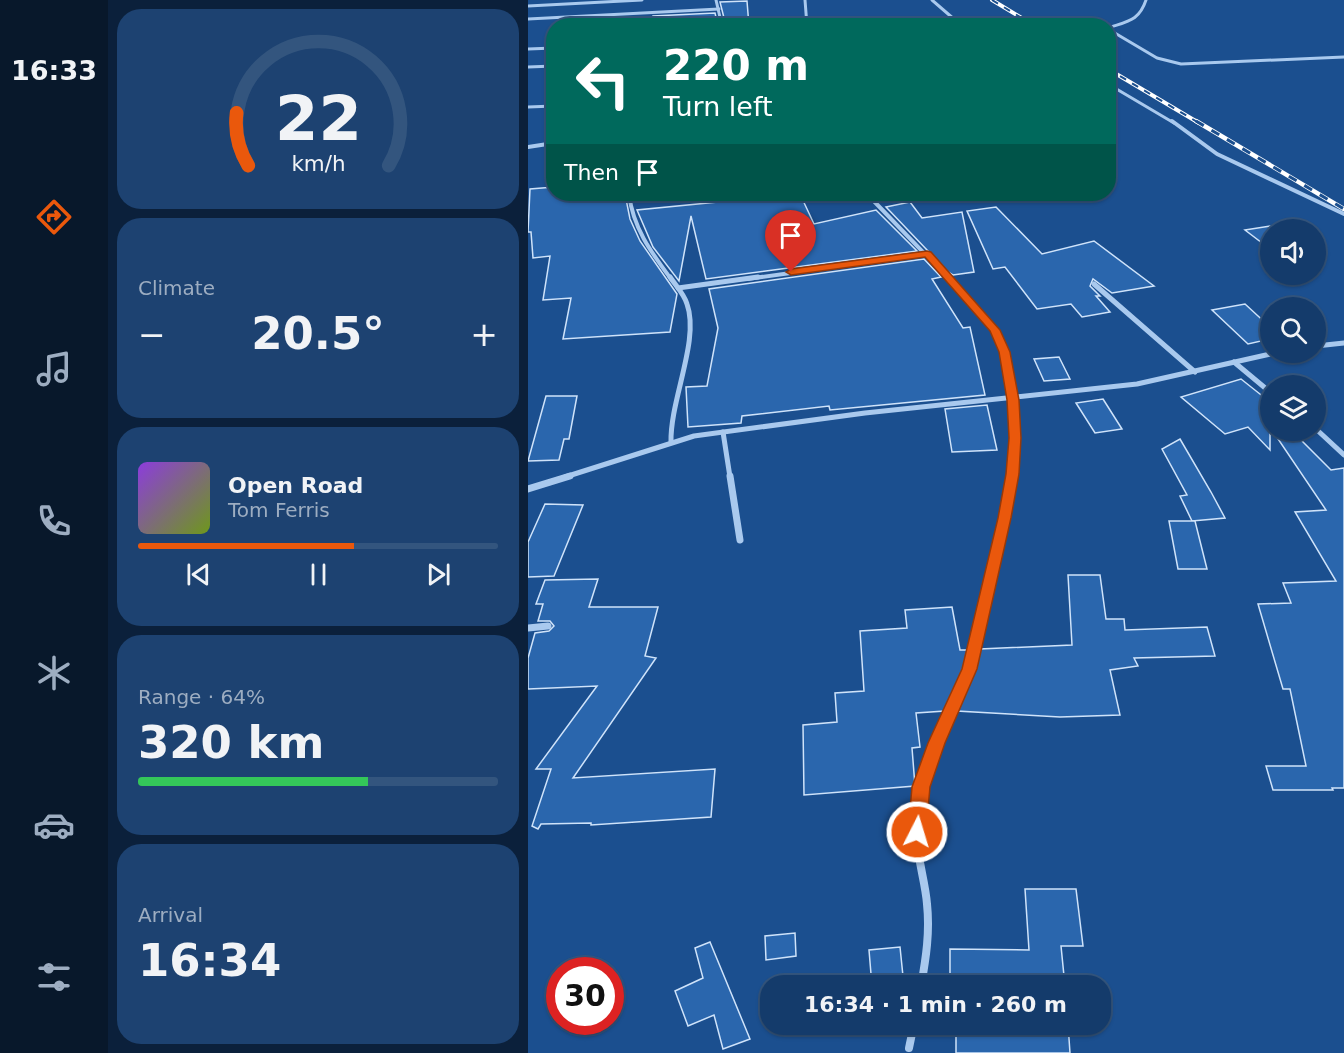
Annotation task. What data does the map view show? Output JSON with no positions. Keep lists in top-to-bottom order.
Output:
{
  "page": {
    "tabs": "16:33",
    "turn": ["220 m", "Turn left"],
    "then": "Then",
    "tile": [
      "Climate",
      ["Range · 64%", "320 km"],
      ["Arrival", "16:34"]
    ],
    "heat": ["−", "20.5°", "+"],
    "song": ["Open Road", "Tom Ferris"],
    "limit": "30",
    "trip": "16:34 · 1 min · 260 m",
    "gauge": ["22", "km/h"]
  }
}
